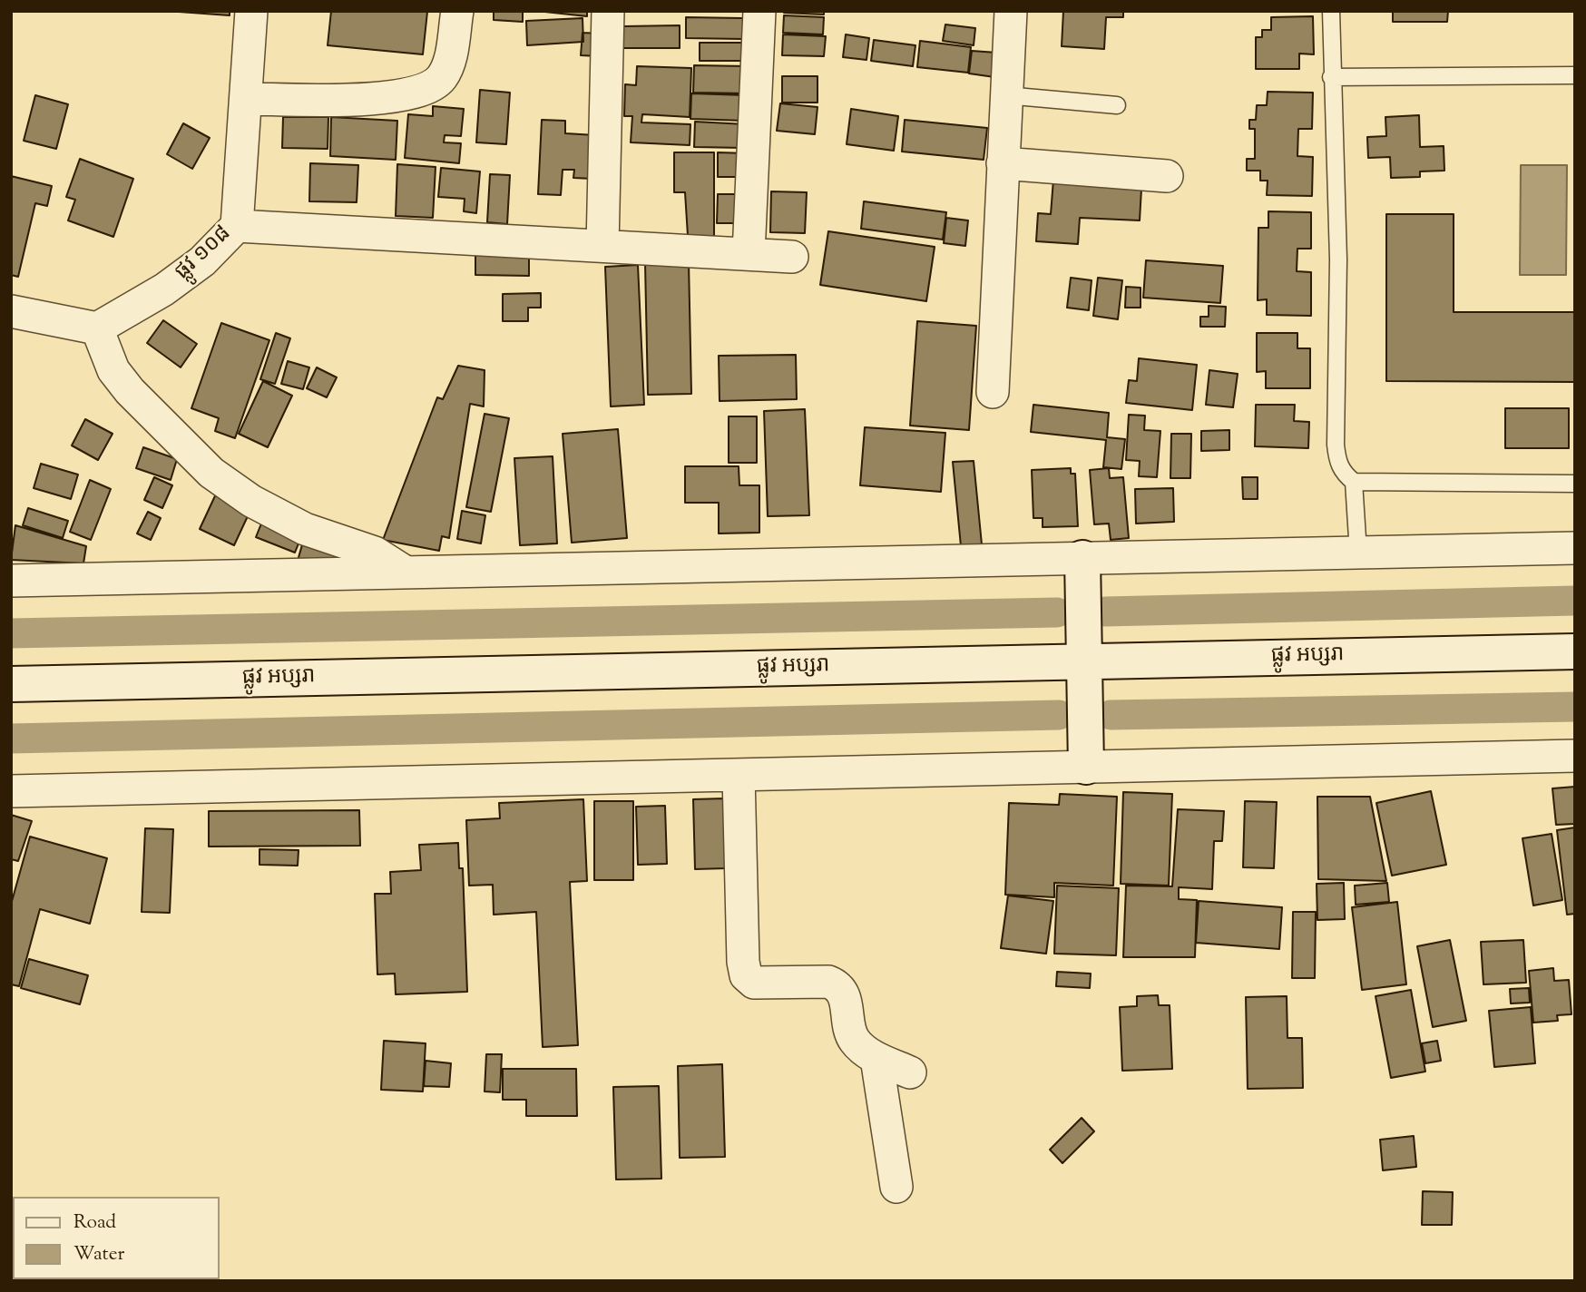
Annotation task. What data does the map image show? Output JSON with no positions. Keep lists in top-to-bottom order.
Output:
{
  "streets": {
    "main road": ["ផ្លូវ អប្សរា"],
    "street": ["ផ្លូវ ១០៨"]
  },
  "legend": ["Road", "Water"]
}
